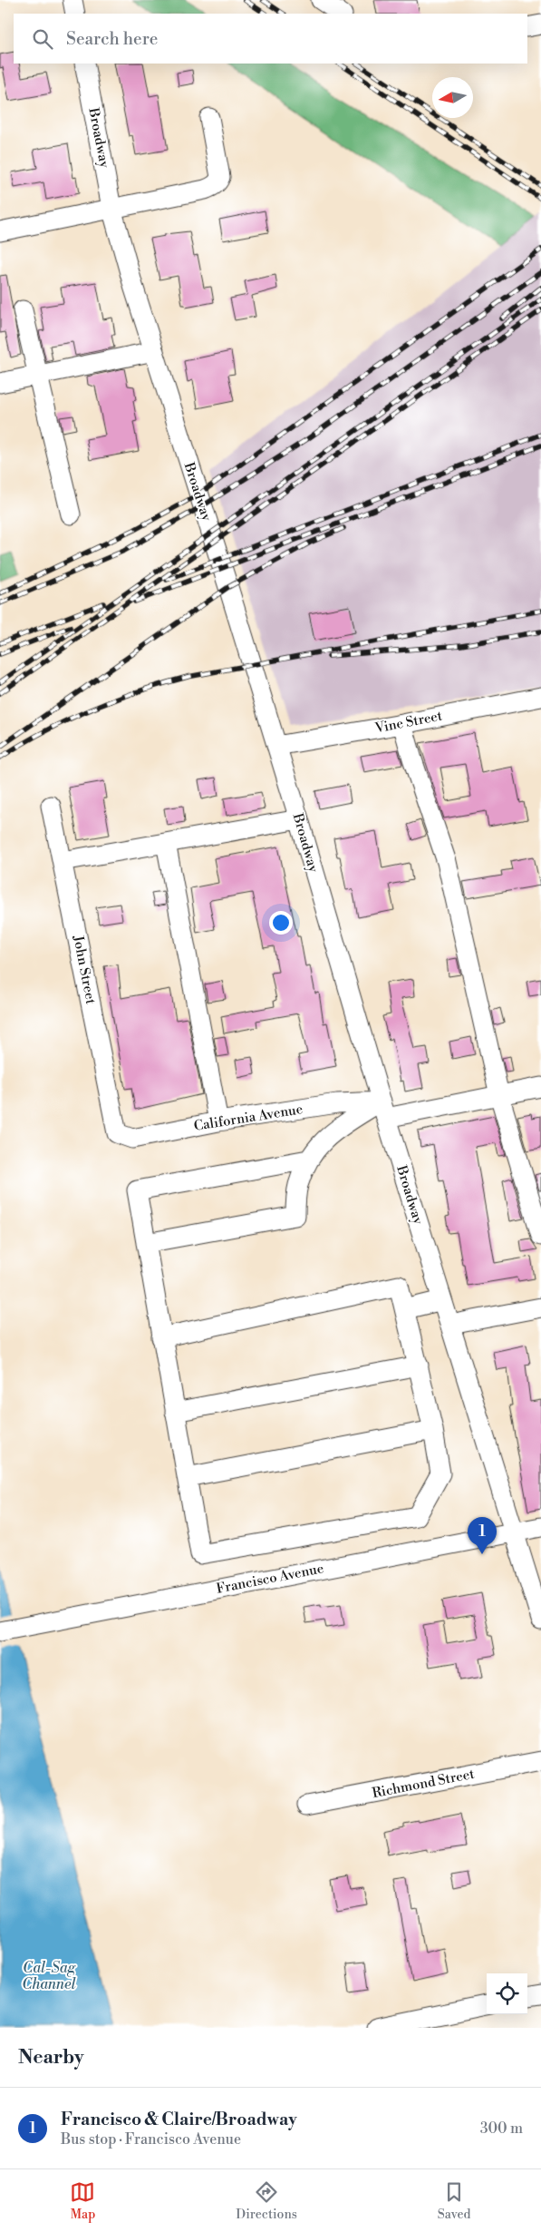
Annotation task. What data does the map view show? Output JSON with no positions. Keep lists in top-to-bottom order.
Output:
{
  "streets": {
    "street": [
      "Broadway",
      "Vine Street",
      "John Street",
      "California Avenue",
      "Francisco Avenue",
      "Richmond Street"
    ]
  },
  "crossings": [
    ["Broadway", "Vine Street"],
    ["Broadway", "California Avenue"],
    ["Broadway", "Francisco Avenue"],
    ["John Street", "California Avenue"]
  ],
  "water": ["Cal-Sag Channel"],
  "north": "left",
  "page": {
    "search": "Search here",
    "pins": "1",
    "heading": "Nearby",
    "list": [
      {
        "mark": "1",
        "name": "Francisco & Claire/Broadway",
        "note": "Bus stop · Francisco Avenue",
        "value": "300 m"
      }
    ],
    "nav": ["Map", "Directions", "Saved"]
  }
}
